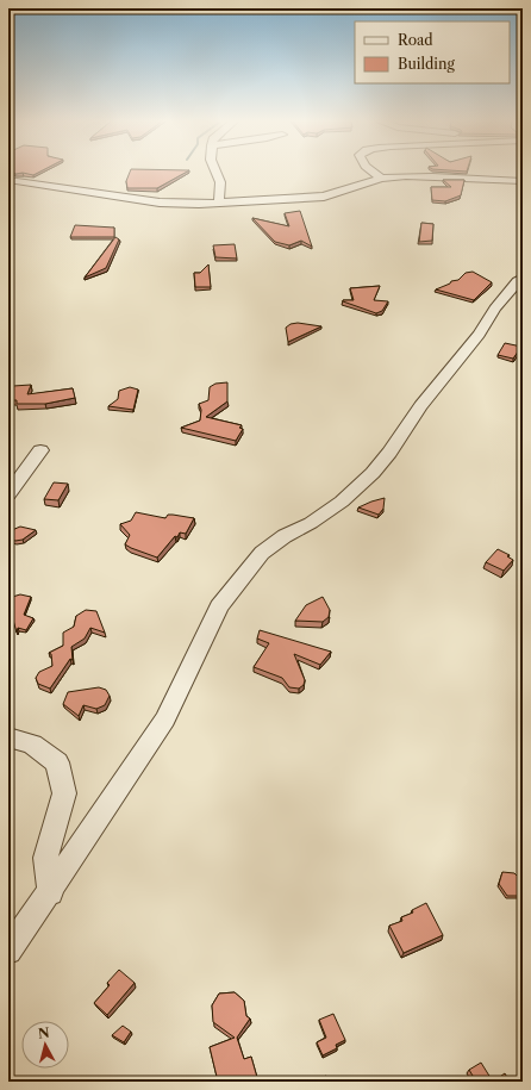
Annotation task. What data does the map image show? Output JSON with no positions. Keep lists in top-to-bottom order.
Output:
{
  "legend": ["Road", "Building"],
  "north": "top"
}
